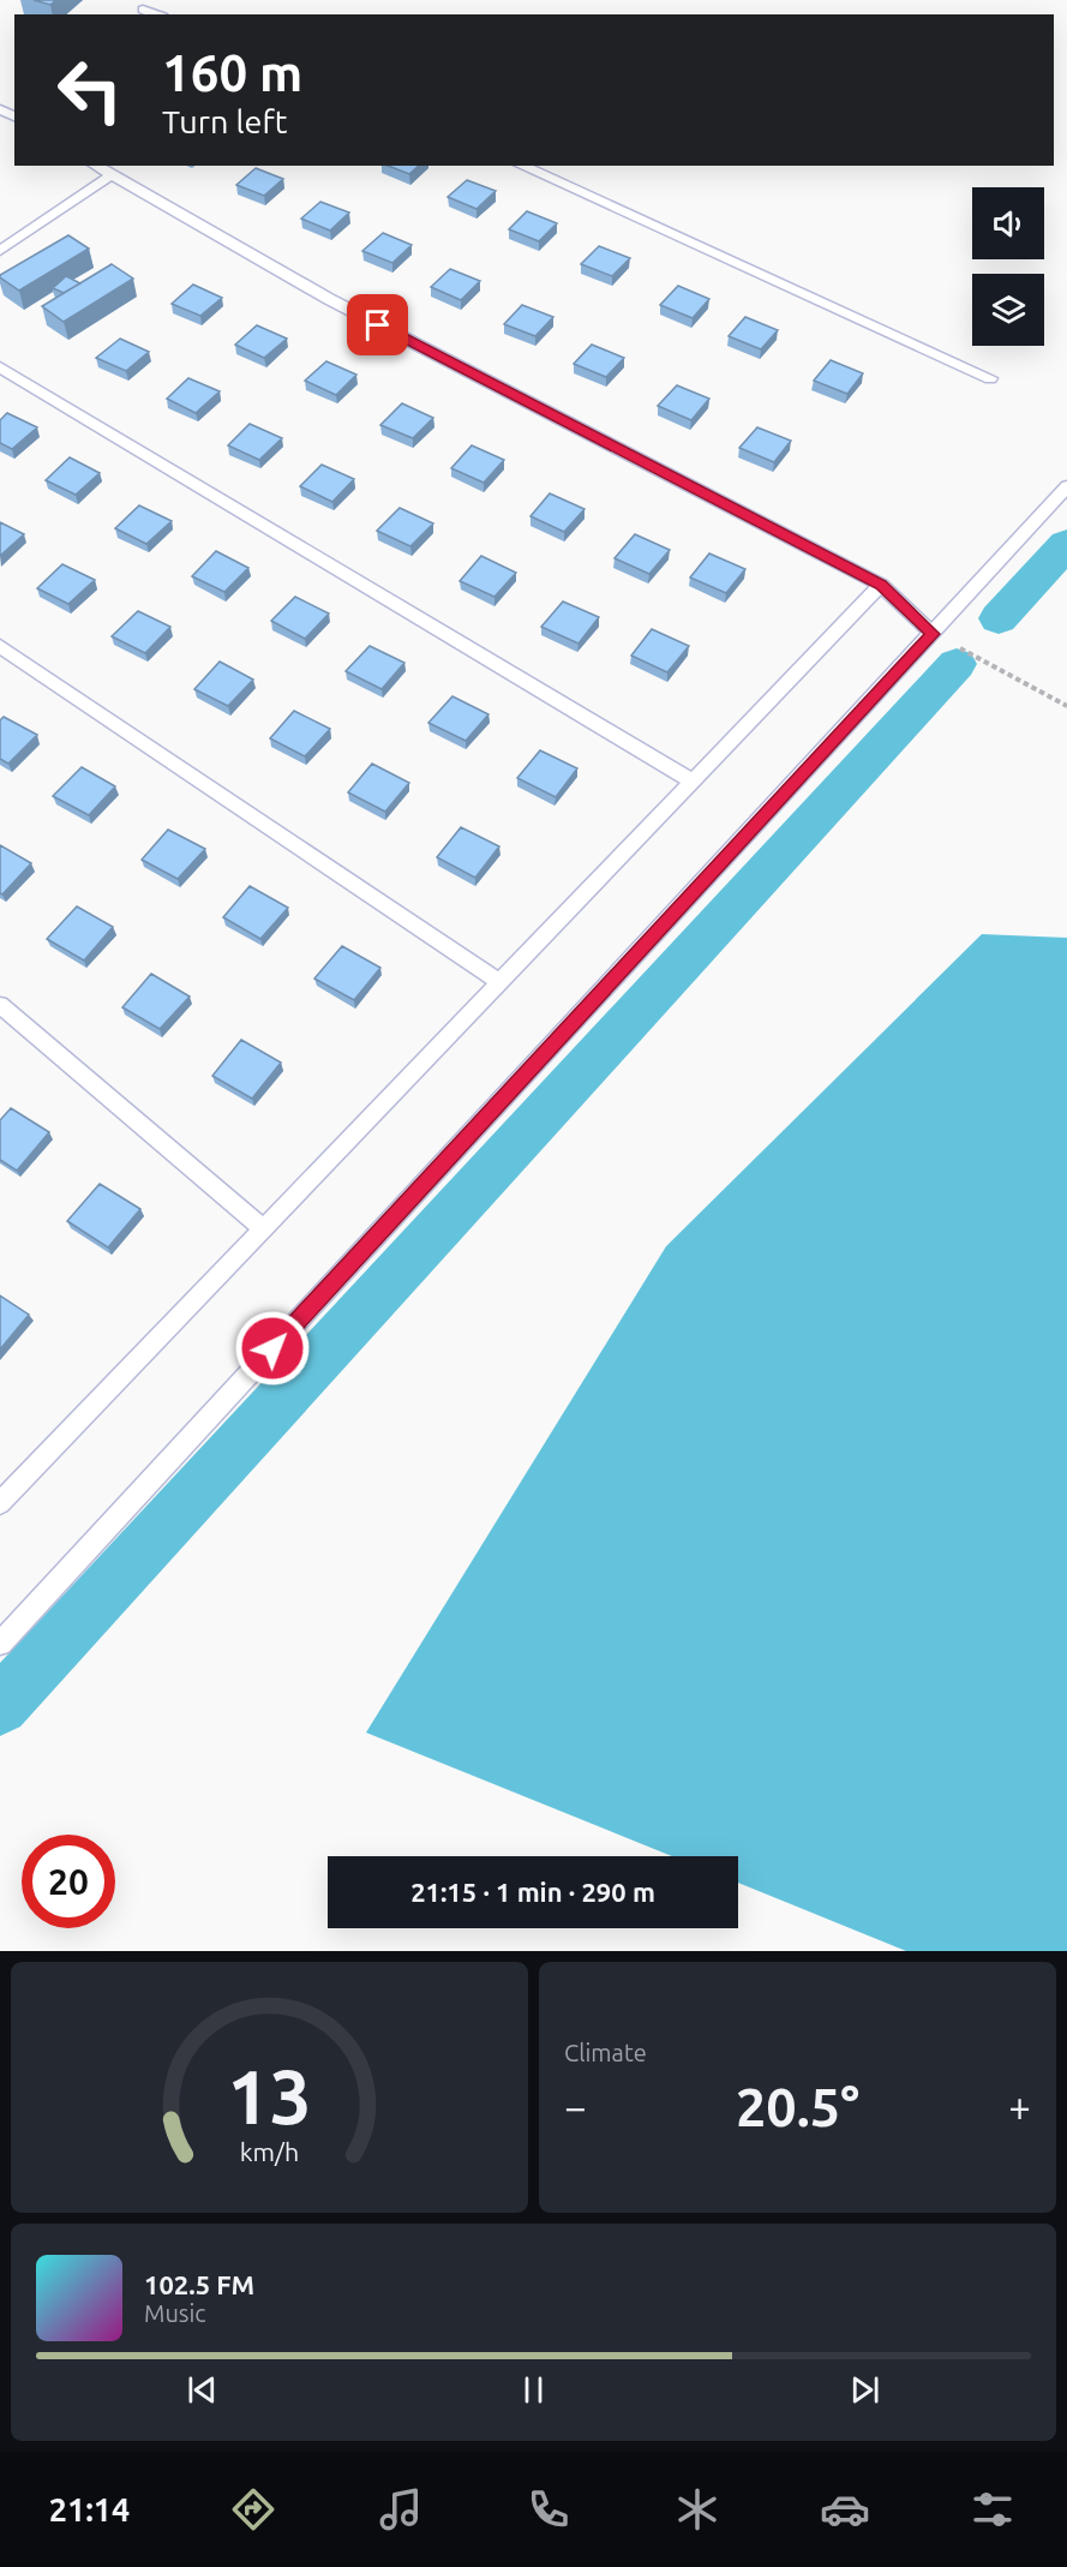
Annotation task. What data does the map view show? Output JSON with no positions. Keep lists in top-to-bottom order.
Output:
{
  "page": {
    "turn": ["160 m", "Turn left"],
    "limit": "20",
    "trip": "21:15 · 1 min · 290 m",
    "tile": "Climate",
    "heat": ["−", "20.5°", "+"],
    "song": ["102.5 FM", "Music"],
    "tabs": "21:14",
    "gauge": ["13", "km/h"]
  }
}
